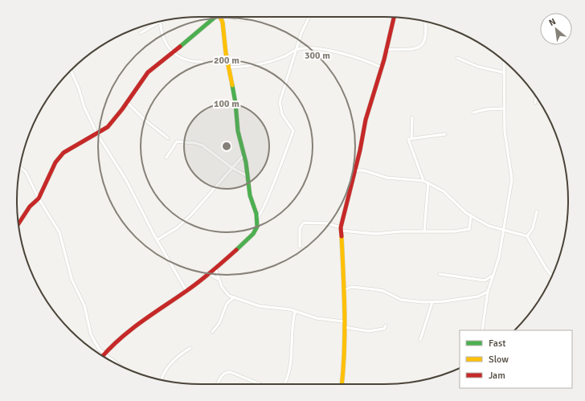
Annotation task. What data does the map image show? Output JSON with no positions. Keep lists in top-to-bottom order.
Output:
{
  "legend": ["Fast", "Slow", "Jam"],
  "north": "top left",
  "rings": ["300 m", "200 m", "100 m"]
}
